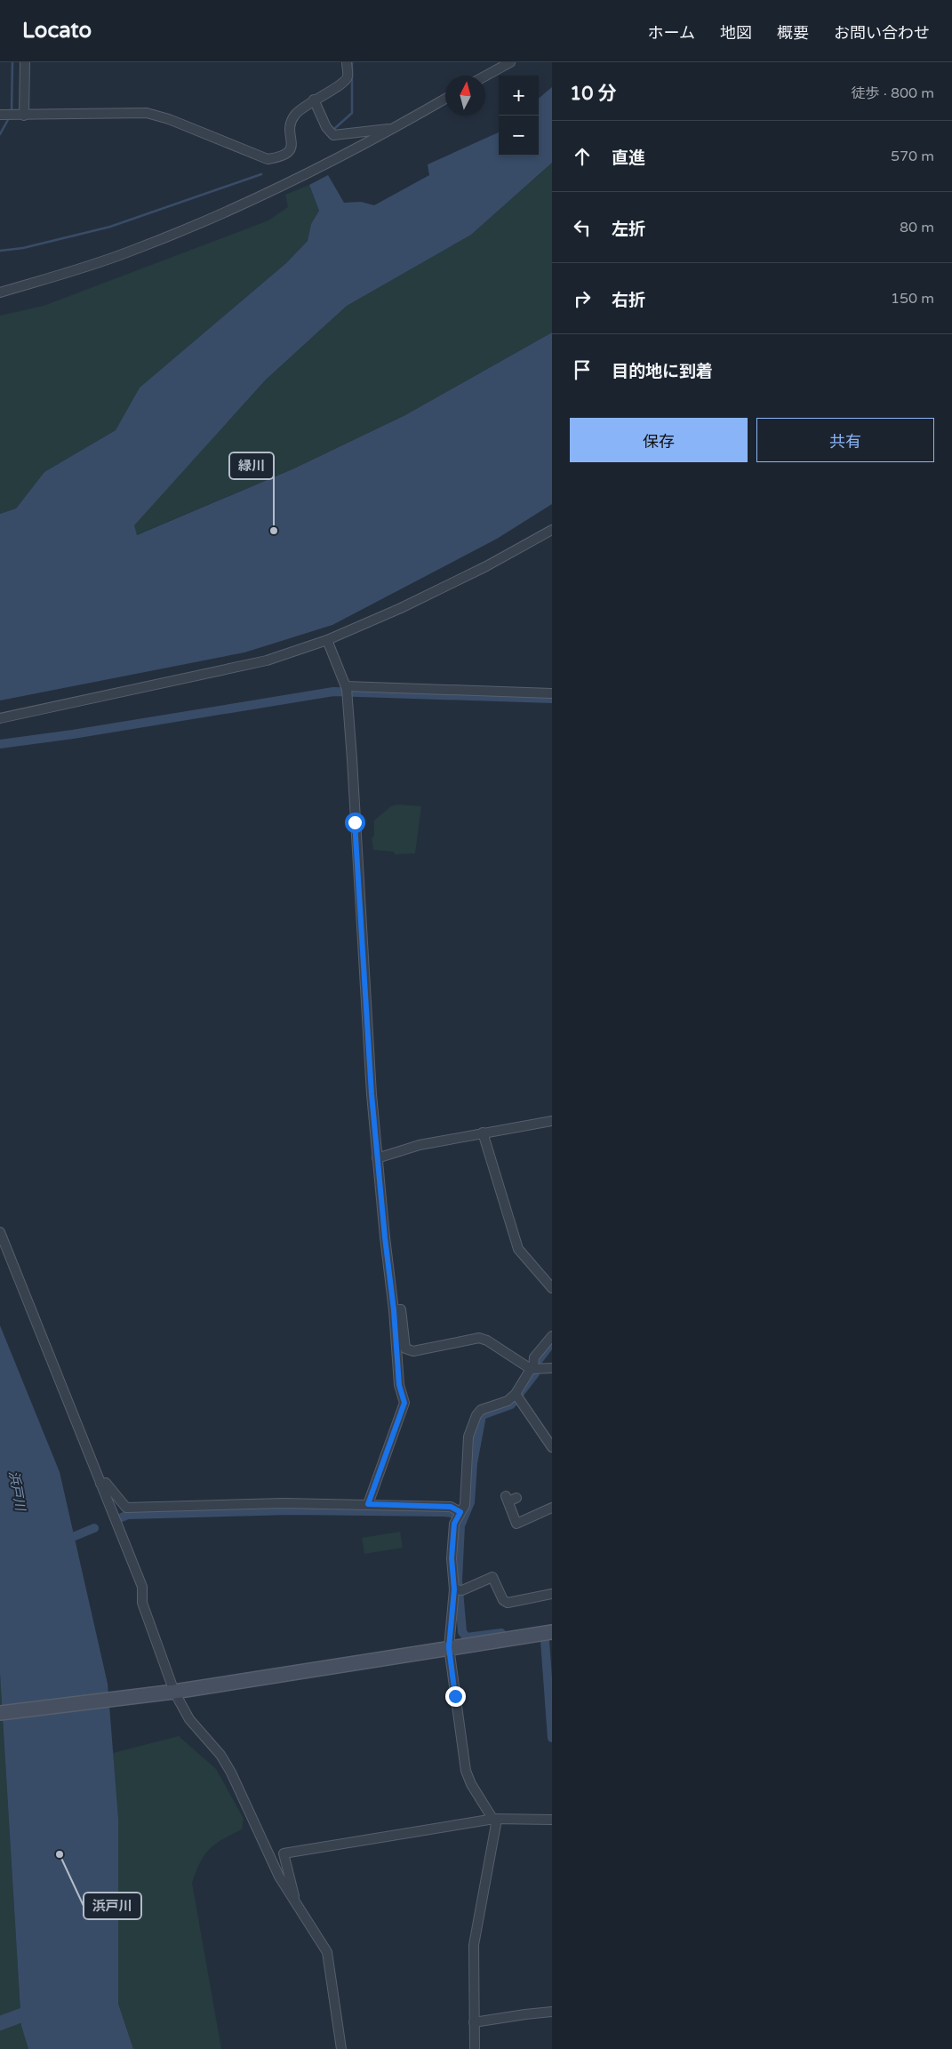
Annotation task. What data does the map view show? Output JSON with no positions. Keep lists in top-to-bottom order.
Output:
{
  "water": ["浜戸川"],
  "places": ["緑川", "浜戸川"],
  "north": "top",
  "page": {
    "header": "Locato",
    "nav": [
      "ホーム",
      "地図",
      "概要",
      "お問い合わせ"
    ],
    "heading": ["10 分", "徒歩 · 800 m"],
    "map_buttons": ["+", "−"],
    "list": [
      ["直進", "570 m"],
      ["左折", "80 m"],
      ["右折", "150 m"],
      "目的地に到着"
    ],
    "buttons": ["保存", "共有"]
  }
}
